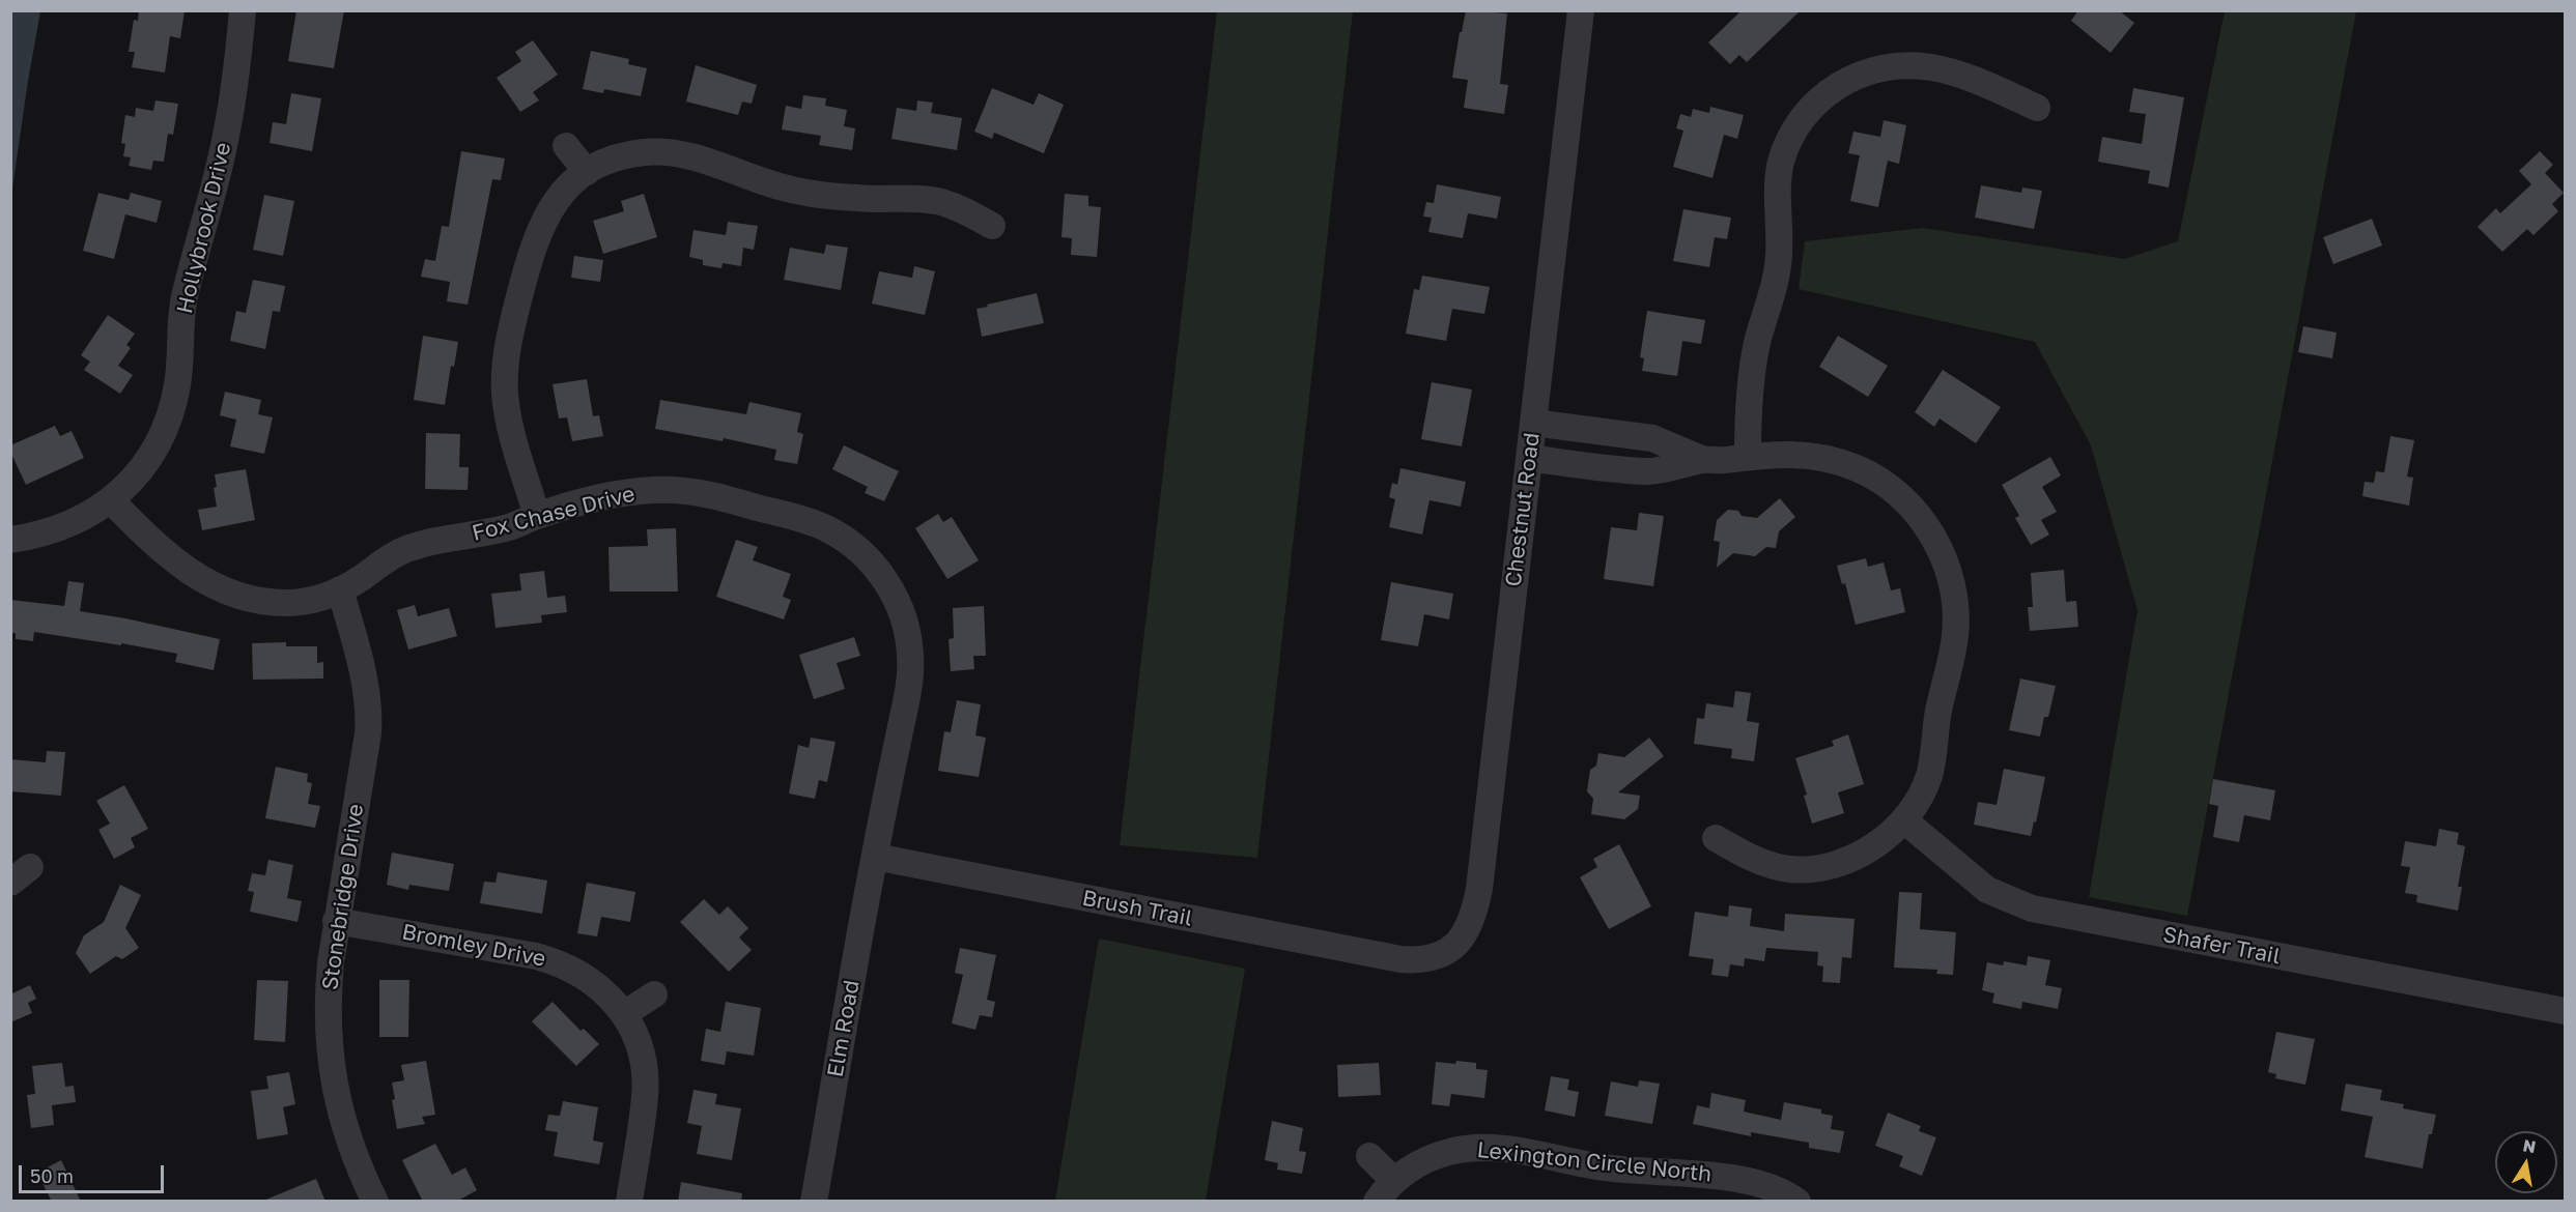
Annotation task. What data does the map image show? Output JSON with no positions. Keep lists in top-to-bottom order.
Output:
{
  "streets": {
    "street": [
      "Hollybrook Drive",
      "Chestnut Road",
      "Fox Chase Drive",
      "Stonebridge Drive",
      "Brush Trail",
      "Bromley Drive",
      "Shafer Trail",
      "Elm Road",
      "Lexington Circle North"
    ]
  },
  "crossings": [
    ["Hollybrook Drive", "Fox Chase Drive"],
    ["Chestnut Road", "Brush Trail"],
    ["Fox Chase Drive", "Stonebridge Drive"],
    ["Fox Chase Drive", "Brush Trail"],
    ["Fox Chase Drive", "Elm Road"],
    ["Stonebridge Drive", "Bromley Drive"],
    ["Brush Trail", "Elm Road"]
  ],
  "scale_bar": "50 m",
  "north": "top"
}
